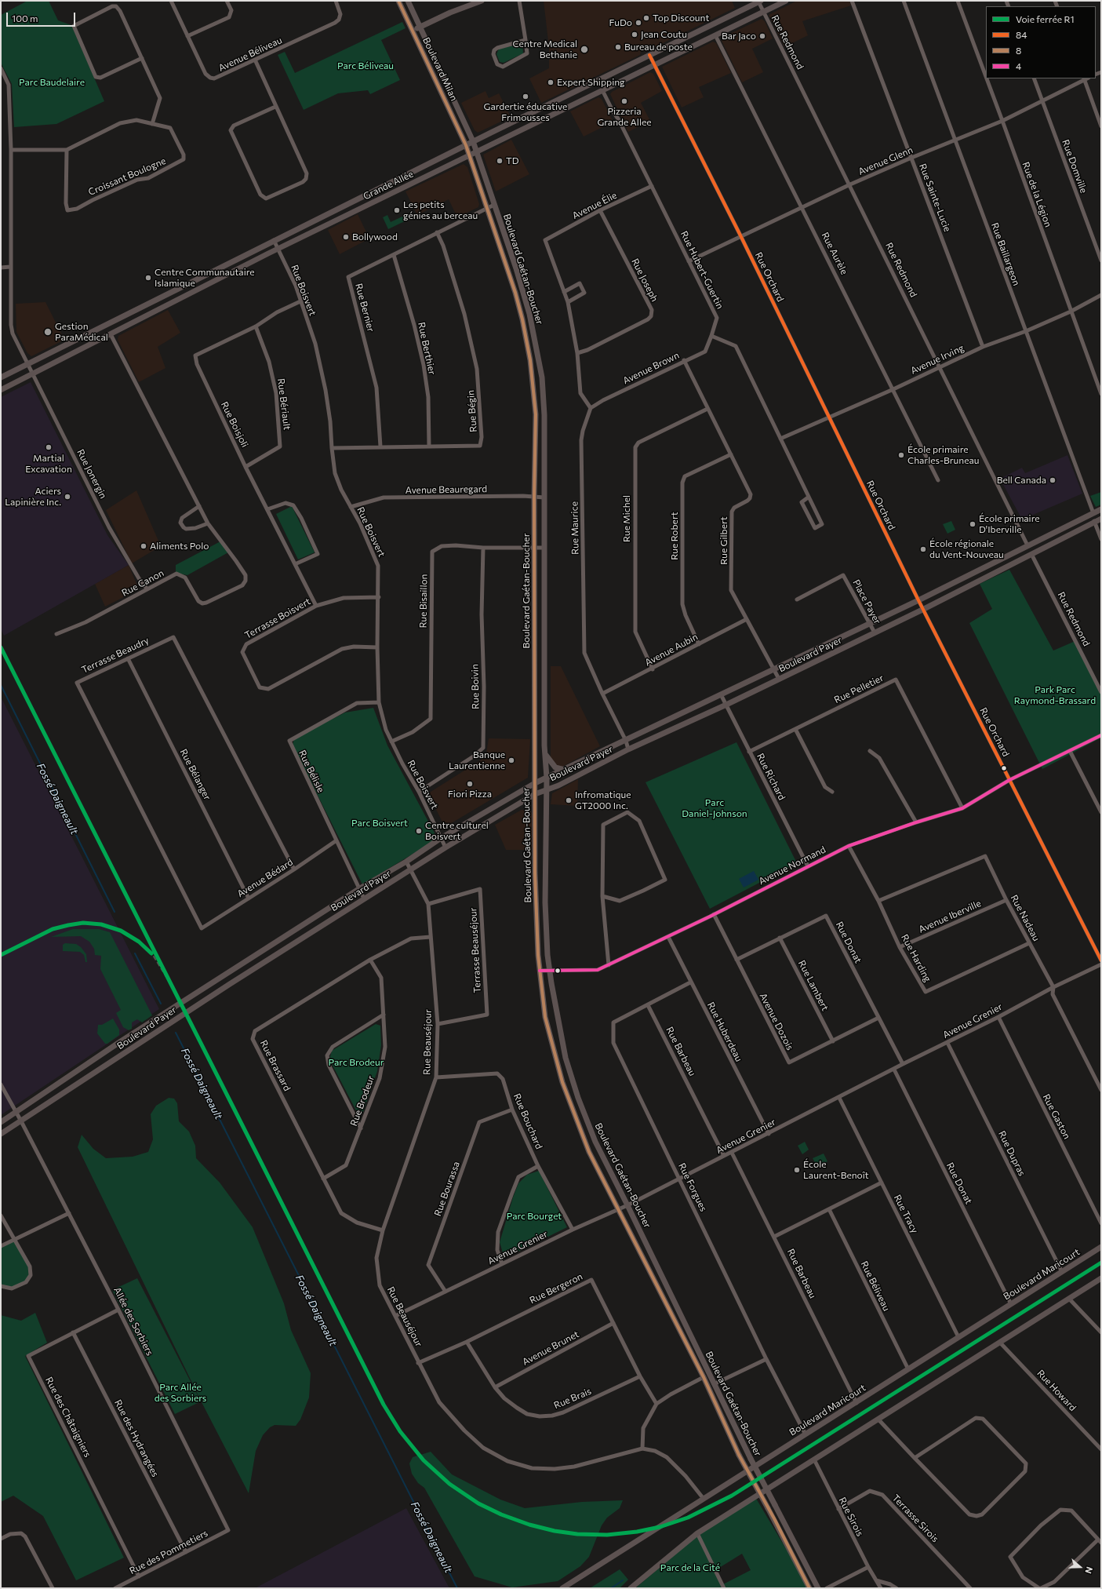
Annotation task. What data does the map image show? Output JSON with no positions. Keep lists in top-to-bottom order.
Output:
{
  "streets": {
    "main road": [
      "Boulevard Milan",
      "Grande Allée",
      "Boulevard Gaétan-Boucher",
      "Boulevard Payer",
      "Boulevard Maricourt"
    ],
    "street": [
      "Rue Redmond",
      "Avenue Béliveau",
      "Avenue Glenn",
      "Rue Domville",
      "Croissant Boulogne",
      "Rue de la Légion",
      "Rue Sainte-Lucie",
      "Avenue Élie",
      "Rue Aurèle",
      "Rue Baillargeon",
      "Rue Hubert-Guertin",
      "Rue Orchard",
      "Rue Joseph",
      "Rue Boisvert",
      "Rue Bernier",
      "Rue Berthier",
      "Avenue Irving",
      "Avenue Brown",
      "Rue Bériault",
      "Rue Bégin",
      "Rue Boisjoli",
      "Rue Jonergin",
      "Avenue Beauregard",
      "Rue Michel",
      "Rue Maurice",
      "Rue Robert",
      "Rue Gilbert",
      "Rue Canon",
      "Rue Bisaillon",
      "Place Payer",
      "Terrasse Boisvert",
      "Avenue Aubin",
      "Terrasse Beaudry",
      "Rue Boivin",
      "Rue Pelletier",
      "Rue Bélisle",
      "Rue Bélanger",
      "Rue Richard",
      "Avenue Normand",
      "Avenue Bédard",
      "Avenue Iberville",
      "Rue Nadeau",
      "Rue Donat",
      "Terrasse Beauséjour",
      "Rue Harding",
      "Rue Lambert",
      "Avenue Grenier",
      "Avenue Dozois",
      "Rue Huberdeau",
      "Rue Beauséjour",
      "Rue Barbeau",
      "Rue Brassard",
      "Rue Brodeur",
      "Rue Gaston",
      "Rue Bouchard",
      "Rue Dupras",
      "Rue Forgues",
      "Rue Bourassa",
      "Rue Tracy",
      "Rue Béliveau",
      "Rue Bergeron",
      "Allée des Sorbiers",
      "Avenue Brunet",
      "Rue Howard",
      "Rue Brais",
      "Rue des Châtaigniers",
      "Rue des Hydrangées",
      "Rue Sirois",
      "Terrasse Sirois",
      "Rue des Pommetiers"
    ]
  },
  "crossings": [
    ["Rue Redmond", "Avenue Glenn"],
    ["Rue Redmond", "Grande Allée"],
    ["Rue Redmond", "Avenue Irving"],
    ["Rue Redmond", "Boulevard Payer"],
    ["Boulevard Milan", "Grande Allée"],
    ["Boulevard Milan", "Boulevard Gaétan-Boucher"],
    ["Avenue Glenn", "Rue Domville"],
    ["Avenue Glenn", "Rue de la Légion"],
    ["Avenue Glenn", "Rue Sainte-Lucie"],
    ["Avenue Glenn", "Rue Aurèle"],
    ["Avenue Glenn", "Rue Baillargeon"],
    ["Avenue Glenn", "Rue Hubert-Guertin"],
    ["Avenue Glenn", "Rue Orchard"],
    ["Croissant Boulogne", "Rue Jonergin"],
    ["Grande Allée", "Rue Aurèle"],
    ["Grande Allée", "Boulevard Gaétan-Boucher"],
    ["Grande Allée", "Rue Hubert-Guertin"],
    ["Grande Allée", "Rue Orchard"],
    ["Grande Allée", "Rue Boisvert"],
    ["Grande Allée", "Rue Jonergin"],
    ["Grande Allée", "Rue Canon"],
    ["Rue de la Légion", "Avenue Irving"],
    ["Rue Sainte-Lucie", "Avenue Irving"],
    ["Avenue Élie", "Rue Hubert-Guertin"],
    ["Avenue Élie", "Rue Joseph"],
    ["Rue Aurèle", "Avenue Irving"],
    ["Rue Baillargeon", "Avenue Irving"],
    ["Rue Baillargeon", "Boulevard Payer"],
    ["Boulevard Gaétan-Boucher", "Rue Bernier"],
    ["Boulevard Gaétan-Boucher", "Avenue Beauregard"],
    ["Boulevard Gaétan-Boucher", "Rue Bisaillon"],
    ["Boulevard Gaétan-Boucher", "Boulevard Payer"],
    ["Boulevard Gaétan-Boucher", "Avenue Normand"],
    ["Boulevard Gaétan-Boucher", "Avenue Grenier"],
    ["Rue Hubert-Guertin", "Avenue Brown"],
    ["Rue Orchard", "Avenue Irving"],
    ["Rue Orchard", "Boulevard Payer"],
    ["Rue Orchard", "Avenue Normand"],
    ["Rue Boisvert", "Rue Bégin"],
    ["Rue Boisvert", "Rue Boisjoli"],
    ["Rue Boisvert", "Avenue Beauregard"],
    ["Rue Boisvert", "Rue Bisaillon"],
    ["Rue Boisvert", "Terrasse Boisvert"],
    ["Rue Boisvert", "Boulevard Payer"],
    ["Rue Boisvert", "Rue Boivin"],
    ["Rue Boisvert", "Rue Bélisle"],
    ["Rue Bernier", "Rue Berthier"],
    ["Rue Bernier", "Rue Bégin"],
    ["Rue Berthier", "Rue Bégin"],
    ["Avenue Brown", "Rue Maurice"],
    ["Avenue Brown", "Rue Gilbert"],
    ["Rue Bériault", "Rue Boisjoli"],
    ["Rue Boisjoli", "Terrasse Boisvert"],
    ["Rue Jonergin", "Rue Canon"],
    ["Rue Michel", "Rue Gilbert"],
    ["Rue Michel", "Avenue Aubin"],
    ["Rue Maurice", "Avenue Aubin"],
    ["Rue Maurice", "Boulevard Payer"],
    ["Rue Robert", "Rue Gilbert"],
    ["Rue Robert", "Avenue Aubin"],
    ["Rue Gilbert", "Avenue Aubin"],
    ["Rue Gilbert", "Boulevard Payer"],
    ["Rue Bisaillon", "Rue Boivin"],
    ["Place Payer", "Boulevard Payer"],
    ["Boulevard Payer", "Rue Bélisle"],
    ["Boulevard Payer", "Rue Richard"],
    ["Boulevard Payer", "Rue Beauséjour"],
    ["Boulevard Payer", "Allée des Sorbiers"],
    ["Terrasse Beaudry", "Rue Bélanger"],
    ["Terrasse Beaudry", "Avenue Bédard"],
    ["Rue Pelletier", "Rue Richard"],
    ["Rue Pelletier", "Avenue Normand"],
    ["Rue Bélisle", "Avenue Bédard"],
    ["Rue Bélanger", "Avenue Bédard"],
    ["Rue Richard", "Avenue Normand"],
    ["Avenue Normand", "Rue Harding"],
    ["Avenue Normand", "Avenue Dozois"],
    ["Avenue Normand", "Rue Huberdeau"],
    ["Avenue Iberville", "Rue Nadeau"],
    ["Avenue Iberville", "Rue Harding"],
    ["Rue Nadeau", "Rue Harding"],
    ["Rue Nadeau", "Avenue Grenier"],
    ["Rue Donat", "Rue Lambert"],
    ["Rue Donat", "Avenue Grenier"],
    ["Rue Donat", "Avenue Dozois"],
    ["Rue Donat", "Boulevard Maricourt"],
    ["Terrasse Beauséjour", "Rue Beauséjour"],
    ["Rue Lambert", "Avenue Dozois"],
    ["Avenue Grenier", "Rue Huberdeau"],
    ["Avenue Grenier", "Rue Beauséjour"],
    ["Avenue Grenier", "Rue Barbeau"],
    ["Avenue Grenier", "Rue Gaston"],
    ["Avenue Grenier", "Rue Bouchard"],
    ["Avenue Grenier", "Rue Dupras"],
    ["Avenue Grenier", "Rue Forgues"],
    ["Avenue Grenier", "Rue Bourassa"],
    ["Avenue Grenier", "Rue Tracy"],
    ["Rue Huberdeau", "Rue Forgues"],
    ["Rue Beauséjour", "Rue Brassard"],
    ["Rue Beauséjour", "Rue Bouchard"],
    ["Rue Beauséjour", "Boulevard Maricourt"],
    ["Rue Beauséjour", "Rue Bergeron"],
    ["Rue Barbeau", "Rue Forgues"],
    ["Rue Barbeau", "Boulevard Maricourt"],
    ["Rue Brassard", "Rue Brodeur"],
    ["Rue Bouchard", "Rue Bourassa"],
    ["Rue Dupras", "Boulevard Maricourt"],
    ["Rue Forgues", "Boulevard Maricourt"],
    ["Rue Tracy", "Boulevard Maricourt"],
    ["Boulevard Maricourt", "Rue Béliveau"],
    ["Rue Bergeron", "Avenue Brunet"],
    ["Rue Bergeron", "Rue Brais"],
    ["Allée des Sorbiers", "Rue des Châtaigniers"],
    ["Allée des Sorbiers", "Rue des Pommetiers"],
    ["Avenue Brunet", "Rue Brais"],
    ["Rue des Châtaigniers", "Rue des Hydrangées"],
    ["Rue des Châtaigniers", "Rue des Pommetiers"],
    ["Rue des Hydrangées", "Rue des Pommetiers"],
    ["Rue Sirois", "Terrasse Sirois"]
  ],
  "water": ["Fossé Daigneault"],
  "parks": [
    "Parc Béliveau",
    "Parc Baudelaire",
    "Park Parc Raymond-Brassard",
    "Parc Daniel-Johnson",
    "Parc Boisvert",
    "Parc Brodeur",
    "Parc Bourget",
    "Parc Allée des Sorbiers",
    "Parc de la Cité"
  ],
  "places": [
    "Top Discount",
    "FuDo",
    "Jean Coutu",
    "Bar Jaco",
    "Bureau de poste",
    "Centre Medical Bethanie",
    "Expert Shipping",
    "Gardertie éducative Frimousses",
    "Pizzeria Grande Allee",
    "TD",
    "Les petits génies au berceau",
    "Bollywood",
    "Centre Communautaire Islamique",
    "Gestion ParaMédical",
    "Martial Excavation",
    "École primaire Charles-Bruneau",
    "Bell Canada",
    "Aciers Lapinière Inc.",
    "École primaire D'Iberville",
    "Aliments Polo",
    "École régionale du Vent-Nouveau",
    "Banque Laurentienne",
    "Fiori Pizza",
    "Infromatique GT2000 Inc.",
    "Centre culturel Boisvert",
    "École Laurent-Benoît"
  ],
  "lines": [
    "transit line 8",
    "transit line 84",
    "rail line R1",
    "transit line 4"
  ],
  "legend": [
    "Voie ferrée R1",
    "84",
    "8",
    "4"
  ],
  "scale_bar": "100 m",
  "north": "right"
}
